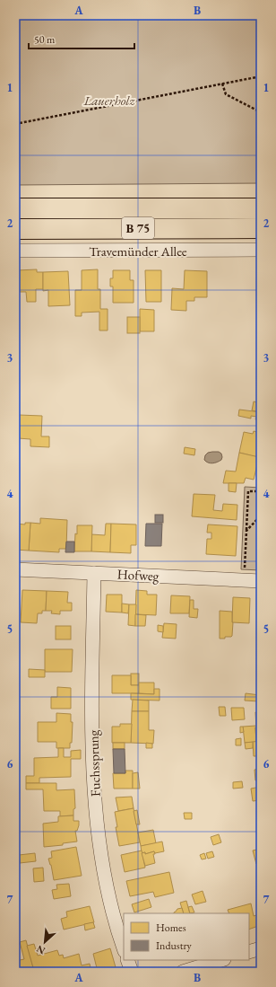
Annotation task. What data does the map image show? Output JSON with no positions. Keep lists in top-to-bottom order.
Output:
{
  "streets": {
    "highway": ["B 75", "Travemünder Allee"],
    "street": ["Hofweg", "Fuchssprung"]
  },
  "crossings": [
    ["Hofweg", "Fuchssprung"]
  ],
  "parks": ["Lauerholz"],
  "legend": ["Homes", "Industry"],
  "scale_bar": "50 m",
  "north": "bottom left",
  "grid": {
    "columns": ["A", "B"],
    "rows": [
      "1",
      "2",
      "3",
      "4",
      "5",
      "6",
      "7"
    ]
  }
}
